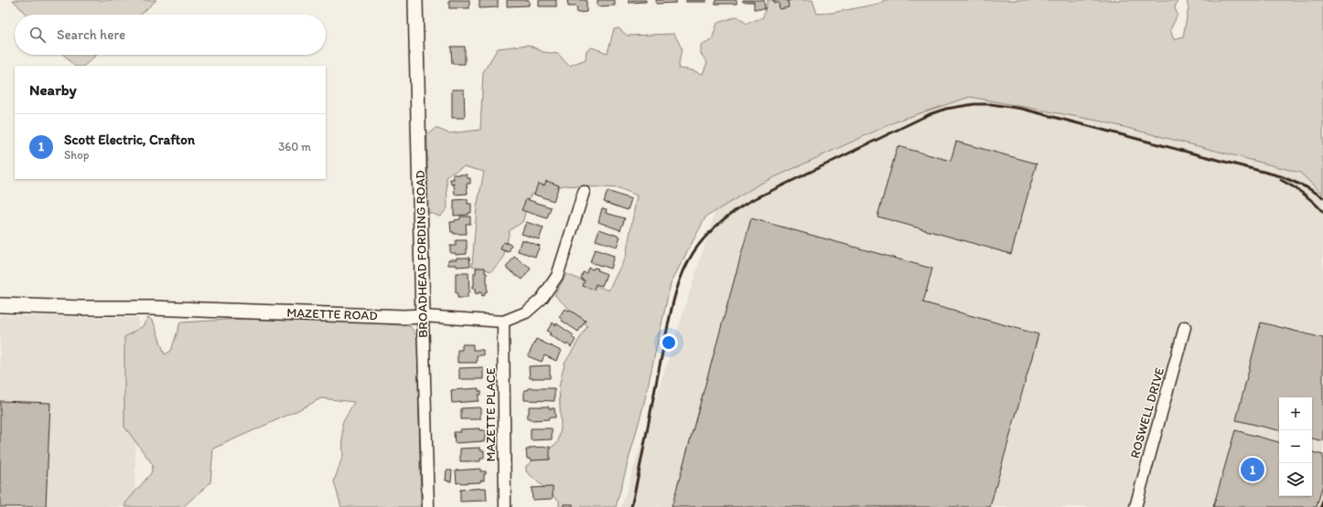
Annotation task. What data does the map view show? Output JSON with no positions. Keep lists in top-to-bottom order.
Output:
{
  "streets": {
    "street": [
      "BROADHEAD FORDING ROAD",
      "MAZETTE ROAD",
      "ROSWELL DRIVE",
      "MAZETTE PLACE"
    ]
  },
  "crossings": [
    ["BROADHEAD FORDING ROAD", "MAZETTE ROAD"],
    ["MAZETTE ROAD", "MAZETTE PLACE"]
  ],
  "page": {
    "search": "Search here",
    "heading": "Nearby",
    "list": [
      {
        "mark": "1",
        "name": "Scott Electric, Crafton",
        "note": "Shop",
        "value": "360 m"
      }
    ],
    "map_buttons": ["+", "−"],
    "pins": "1"
  }
}
